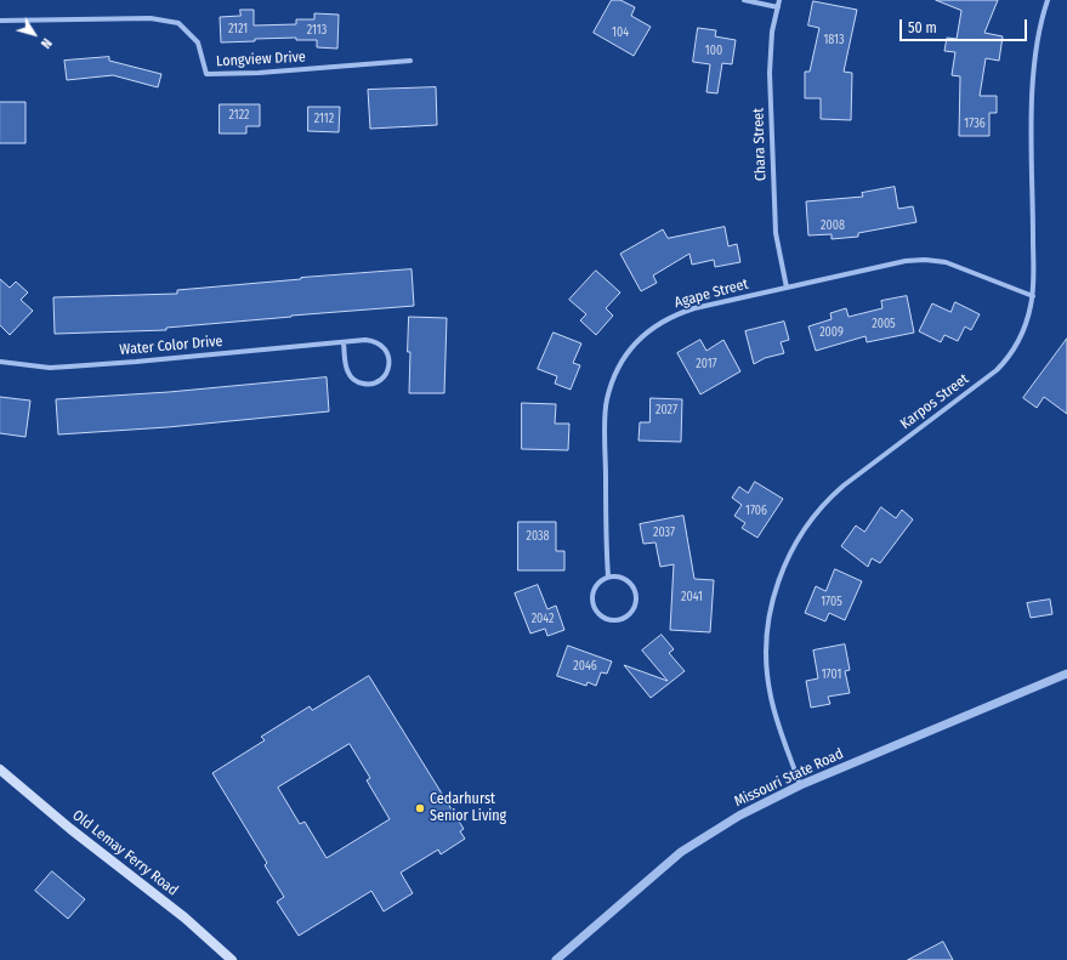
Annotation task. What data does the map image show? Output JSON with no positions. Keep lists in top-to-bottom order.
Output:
{
  "streets": {
    "main road": ["Old Lemay Ferry Road"],
    "street": [
      "Longview Drive",
      "Chara Street",
      "Agape Street",
      "Water Color Drive",
      "Karpos Street",
      "Missouri State Road"
    ]
  },
  "crossings": [
    ["Chara Street", "Agape Street"],
    ["Agape Street", "Karpos Street"],
    ["Karpos Street", "Missouri State Road"]
  ],
  "places": ["Cedarhurst Senior Living"],
  "house_numbers": [
    "2121",
    "2113",
    "104",
    "1813",
    "100",
    "2122",
    "2112",
    "1736",
    "2008",
    "2005",
    "2009",
    "2017",
    "2027",
    "1706",
    "2037",
    "2038",
    "2041",
    "1705",
    "2042",
    "2046",
    "1701"
  ],
  "scale_bar": "50 m",
  "north": "bottom right"
}
